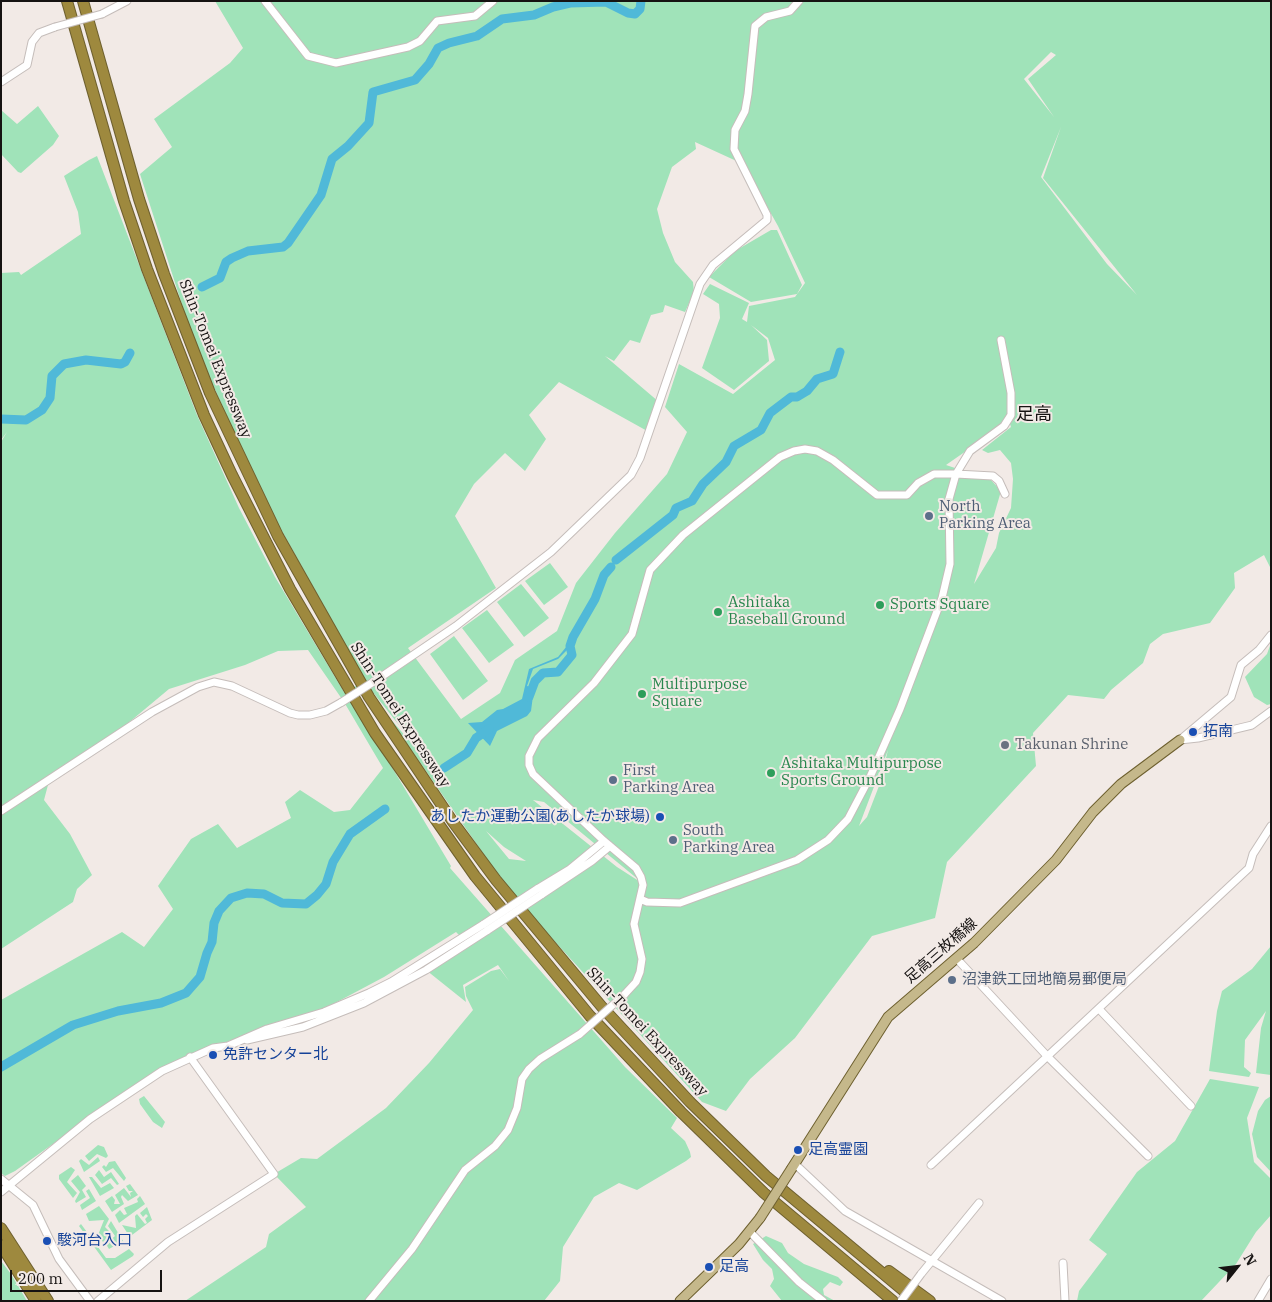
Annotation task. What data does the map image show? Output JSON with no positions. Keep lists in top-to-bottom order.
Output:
{
  "streets": {
    "highway": ["Shin-Tomei Expressway"],
    "main road": ["足高三枚橋線"]
  },
  "districts": ["足高"],
  "places": [
    "North Parking Area",
    "Sports Square",
    "Ashitaka Baseball Ground",
    "Multipurpose Square",
    "拓南",
    "Takunan Shrine",
    "Ashitaka Multipurpose Sports Ground",
    "First Parking Area",
    "あしたか運動公園(あしたか球場)",
    "South Parking Area",
    "沼津鉄工団地簡易郵便局",
    "免許センター北",
    "足高霊園",
    "駿河台入口",
    "足高"
  ],
  "scale_bar": "200 m",
  "north": "top right"
}
